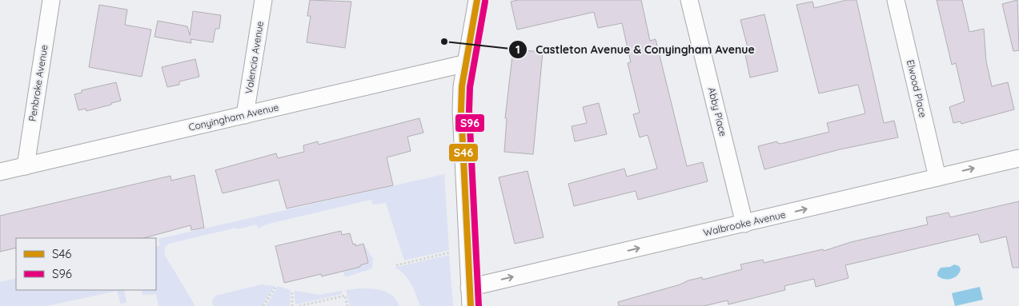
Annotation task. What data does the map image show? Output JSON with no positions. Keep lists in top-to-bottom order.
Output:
{
  "streets": {
    "street": [
      "Valencia Avenue",
      "Penbroke Avenue",
      "Elwood Place",
      "Abby Place",
      "Conyingham Avenue",
      "Walbrooke Avenue"
    ]
  },
  "crossings": [
    ["Valencia Avenue", "Conyingham Avenue"],
    ["Penbroke Avenue", "Conyingham Avenue"],
    ["Elwood Place", "Walbrooke Avenue"],
    ["Abby Place", "Walbrooke Avenue"]
  ],
  "one_way": ["Walbrooke Avenue"],
  "places": ["Castleton Avenue & Conyingham Avenue"],
  "lines": ["transit line S46", "transit line S96"],
  "legend": ["S46", "S96"]
}
